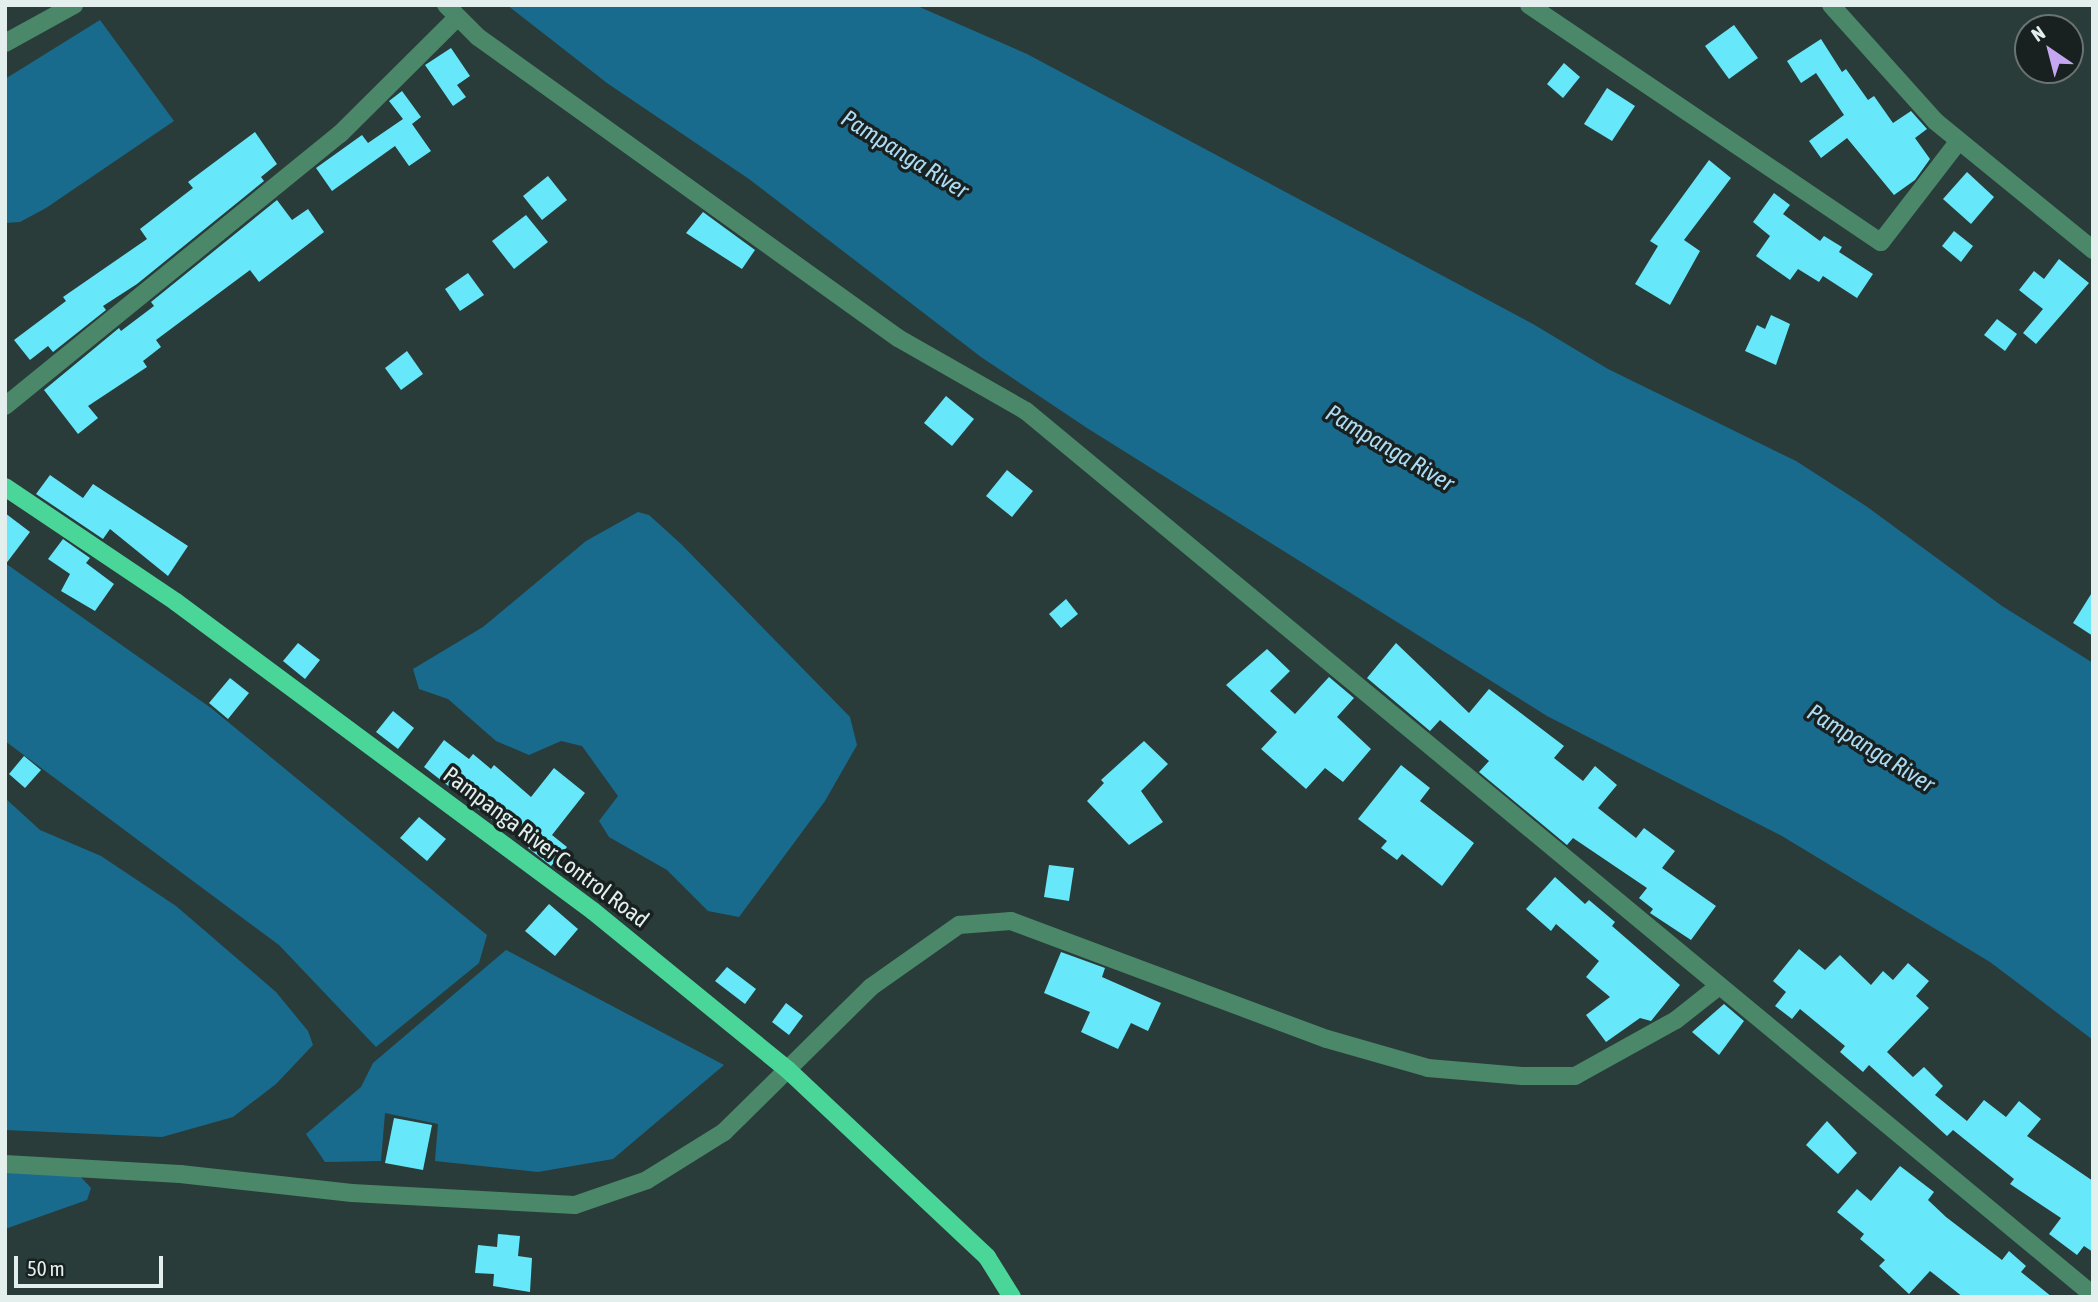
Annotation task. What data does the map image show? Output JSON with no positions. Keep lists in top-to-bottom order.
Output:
{
  "streets": {
    "main road": ["Pampanga River Control Road"]
  },
  "water": ["Pampanga River"],
  "scale_bar": "50 m",
  "north": "top left"
}
